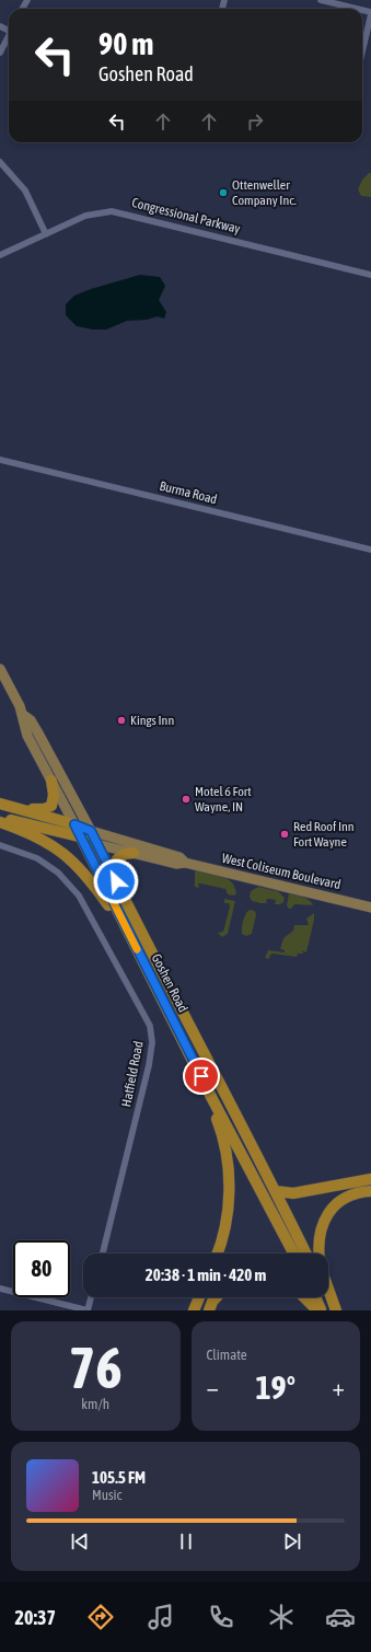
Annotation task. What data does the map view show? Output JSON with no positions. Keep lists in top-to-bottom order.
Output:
{
  "streets": {
    "highway": ["West Coliseum Boulevard", "Goshen Road"],
    "street": ["Congressional Parkway", "Burma Road", "Hatfield Road"]
  },
  "crossings": [
    ["West Coliseum Boulevard", "Goshen Road"]
  ],
  "places": [
    "Ottenweller Company Inc.",
    "Kings Inn",
    "Motel 6 Fort Wayne, IN",
    "Red Roof Inn Fort Wayne"
  ],
  "page": {
    "turn": ["90 m", "Goshen Road"],
    "limit": "80",
    "trip": "20:38 · 1 min · 420 m",
    "tile": [
      ["76", "km/h"],
      "Climate"
    ],
    "heat": ["−", "19°", "+"],
    "song": ["105.5 FM", "Music"],
    "tabs": "20:37"
  }
}
